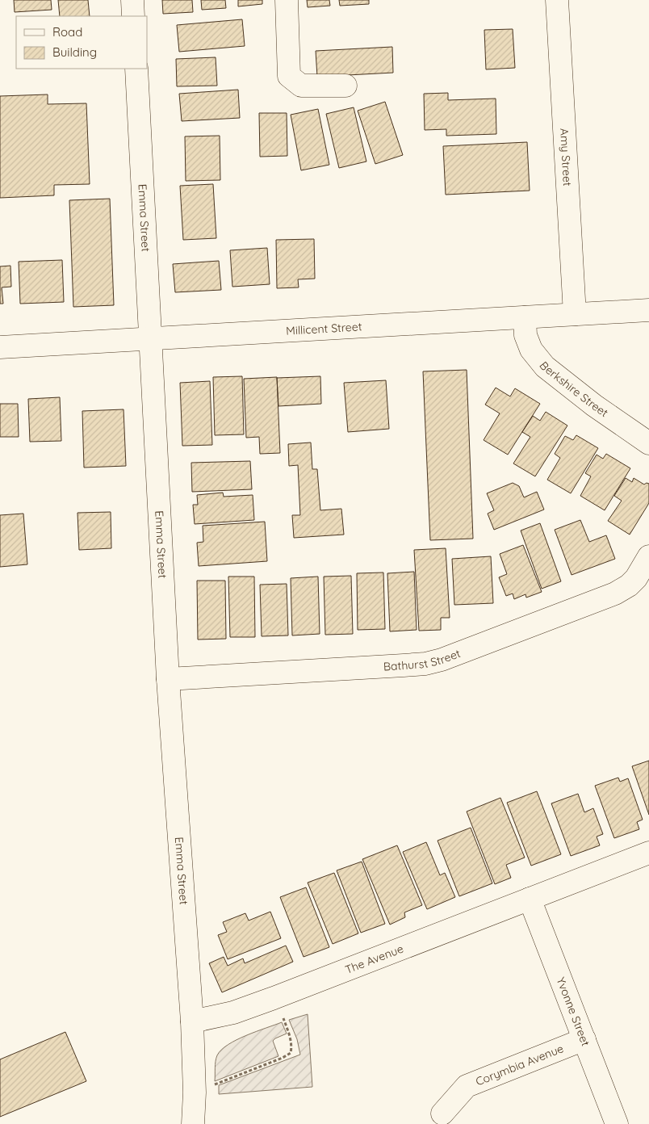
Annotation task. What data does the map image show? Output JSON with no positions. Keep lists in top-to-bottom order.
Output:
{
  "streets": {
    "street": [
      "Amy Street",
      "Emma Street",
      "Millicent Street",
      "Berkshire Street",
      "Bathurst Street",
      "The Avenue",
      "Yvonne Street",
      "Corymbia Avenue"
    ]
  },
  "crossings": [
    ["Amy Street", "Millicent Street"],
    ["Emma Street", "Millicent Street"],
    ["Emma Street", "Bathurst Street"],
    ["Emma Street", "The Avenue"],
    ["Millicent Street", "Berkshire Street"],
    ["The Avenue", "Yvonne Street"],
    ["Yvonne Street", "Corymbia Avenue"]
  ],
  "legend": ["Road", "Building"]
}
